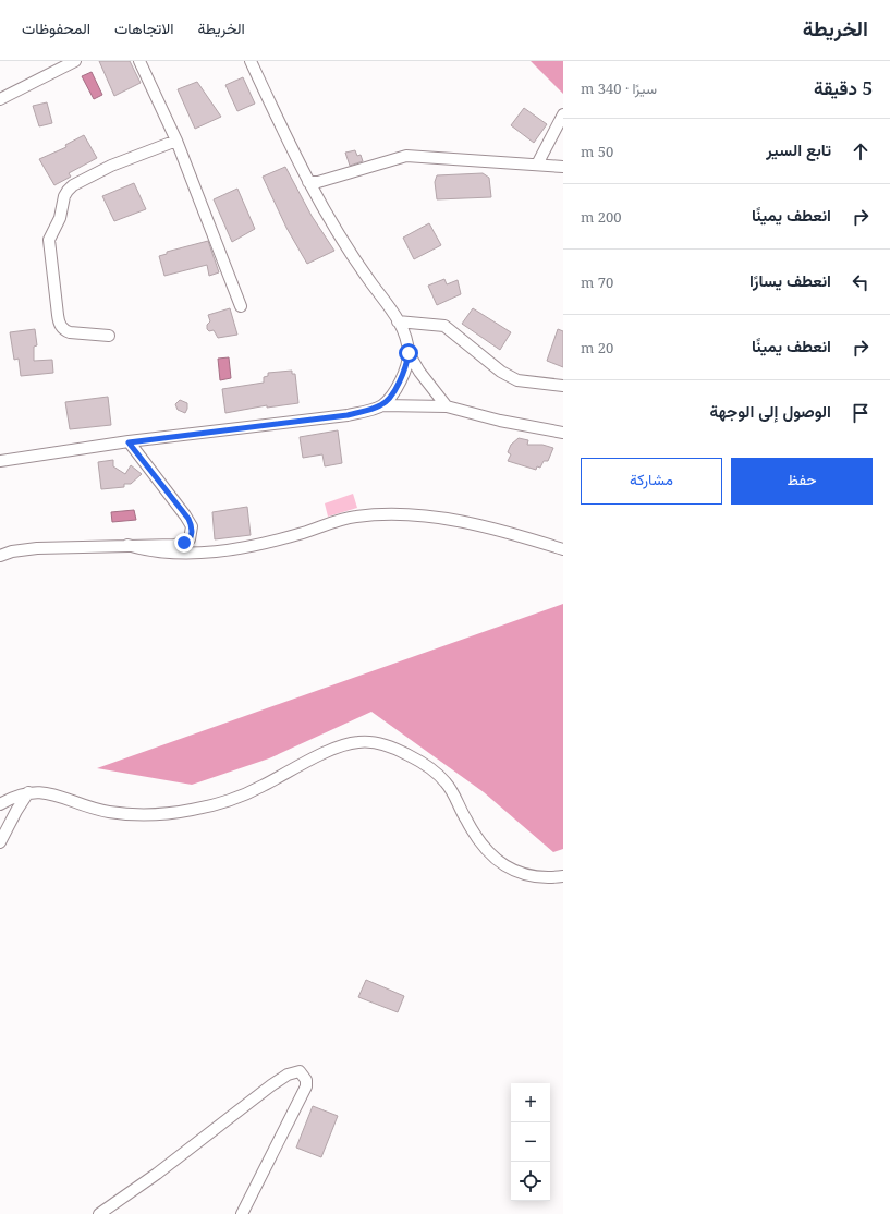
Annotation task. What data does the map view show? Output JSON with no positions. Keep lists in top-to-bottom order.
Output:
{
  "page": {
    "header": "الخريطة",
    "nav": ["الخريطة", "الاتجاهات", "المحفوظات"],
    "heading": ["5 دقيقة", "سيرًا · 340 m"],
    "list": [
      ["تابع السير", "50 m"],
      ["انعطف يمينًا", "200 m"],
      ["انعطف يسارًا", "70 m"],
      ["انعطف يمينًا", "20 m"],
      "الوصول إلى الوجهة"
    ],
    "buttons": ["حفظ", "مشاركة"],
    "map_buttons": ["+", "−"]
  }
}
